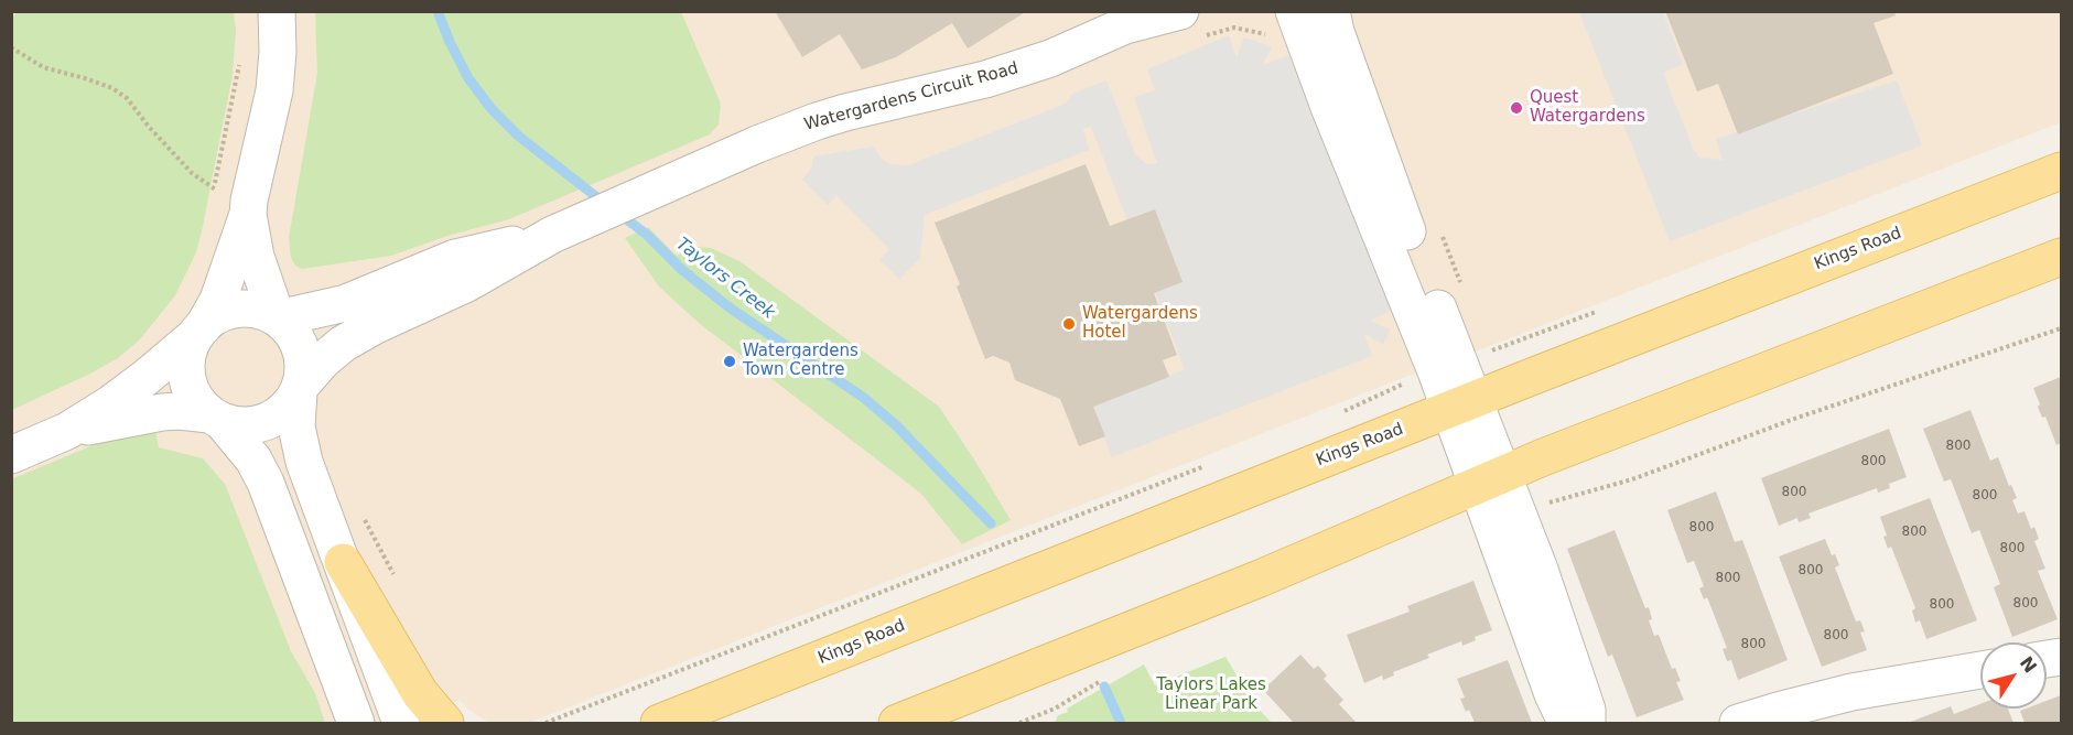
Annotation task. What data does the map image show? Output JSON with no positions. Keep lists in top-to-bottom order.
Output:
{
  "streets": {
    "main road": ["Kings Road"],
    "street": ["Watergardens Circuit Road"]
  },
  "water": ["Taylors Creek"],
  "parks": ["Taylors Lakes Linear Park"],
  "places": ["Quest Watergardens", "Watergardens Hotel", "Watergardens Town Centre"],
  "house_numbers": [
    "800",
    "800",
    "800",
    "800",
    "800",
    "800",
    "800",
    "800",
    "800",
    "800",
    "800",
    "800",
    "800"
  ],
  "north": "top right"
}
